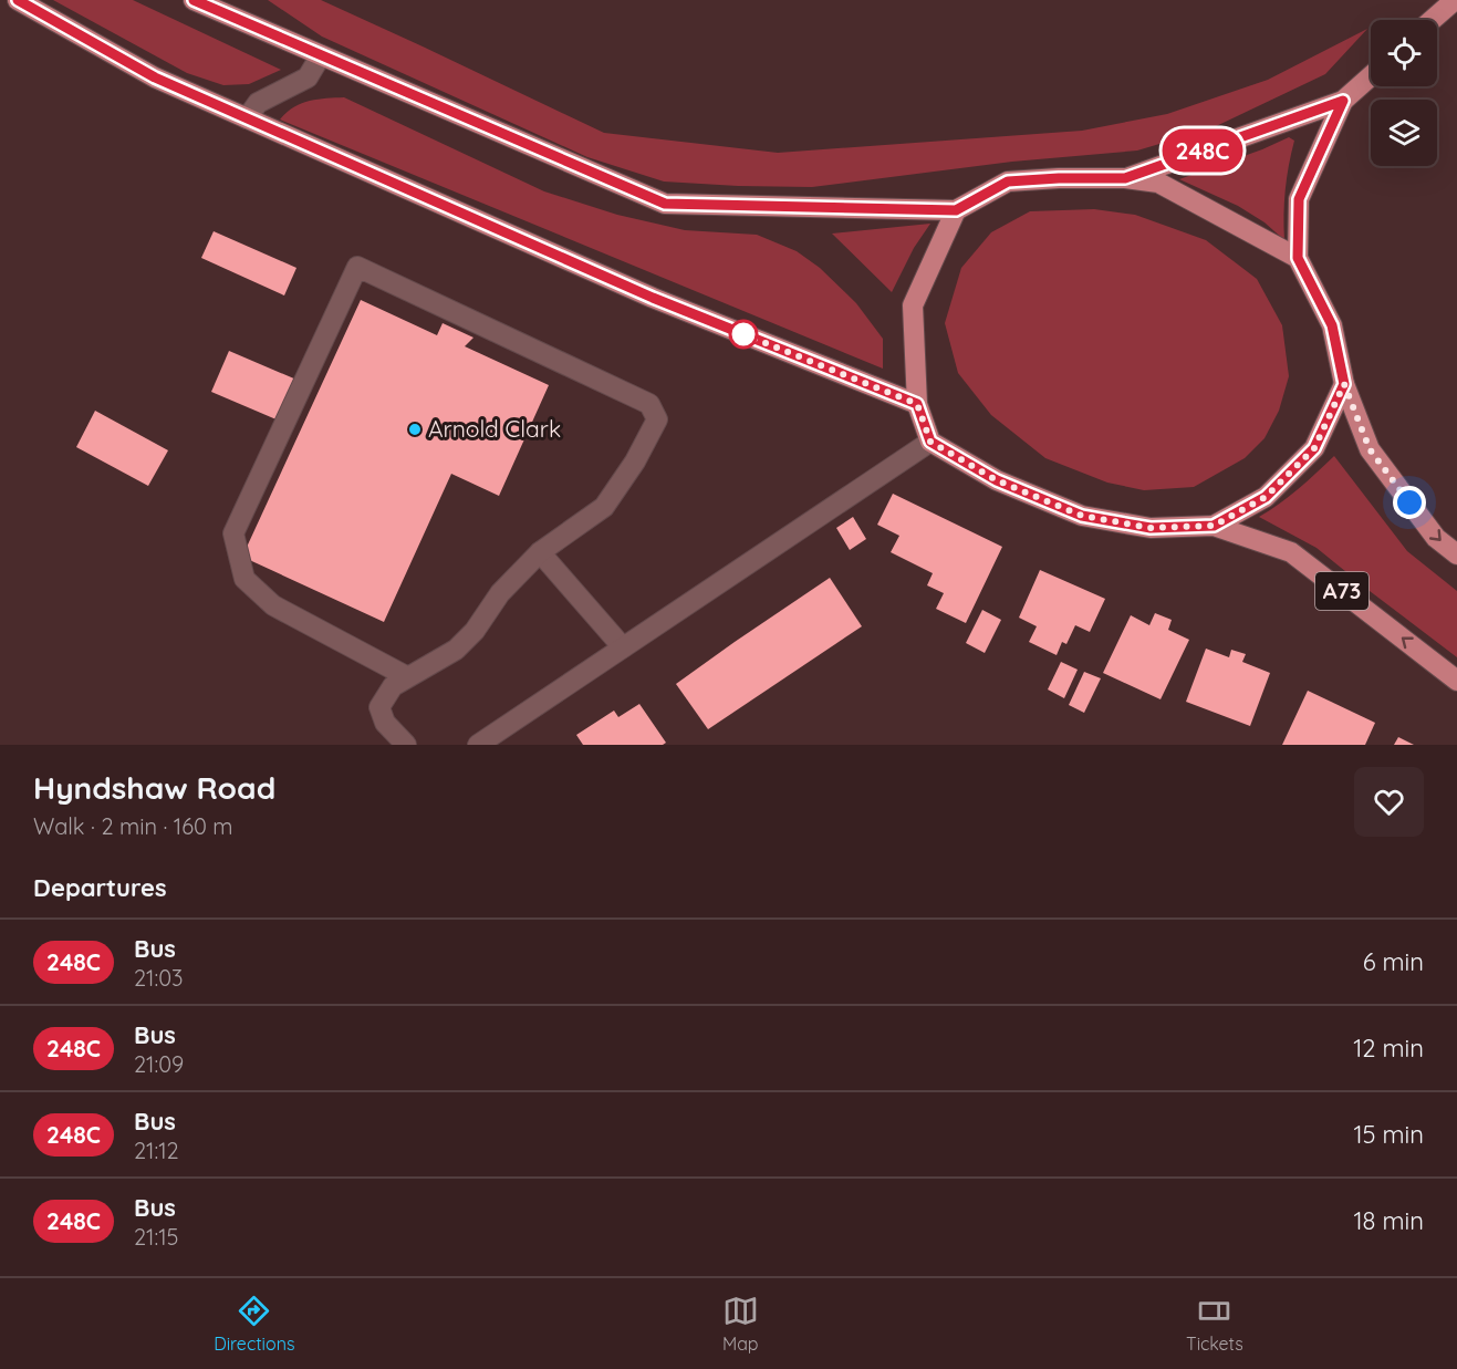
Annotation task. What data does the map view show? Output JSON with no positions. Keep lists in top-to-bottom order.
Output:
{
  "streets": {
    "main road": ["A73"]
  },
  "places": ["Arnold Clark"],
  "lines": ["bus line 248C"],
  "page": {
    "on_map": "248C",
    "heading": [
      ["Hyndshaw Road", "Walk · 2 min · 160 m"],
      "Departures"
    ],
    "list": [
      {
        "mark": "248C",
        "name": "Bus",
        "note": "21:03",
        "value": "6 min"
      },
      {
        "mark": "248C",
        "name": "Bus",
        "note": "21:09",
        "value": "12 min"
      },
      {
        "mark": "248C",
        "name": "Bus",
        "note": "21:12",
        "value": "15 min"
      },
      {
        "mark": "248C",
        "name": "Bus",
        "note": "21:15",
        "value": "18 min"
      }
    ],
    "tabs": ["Directions", "Map", "Tickets"]
  }
}
